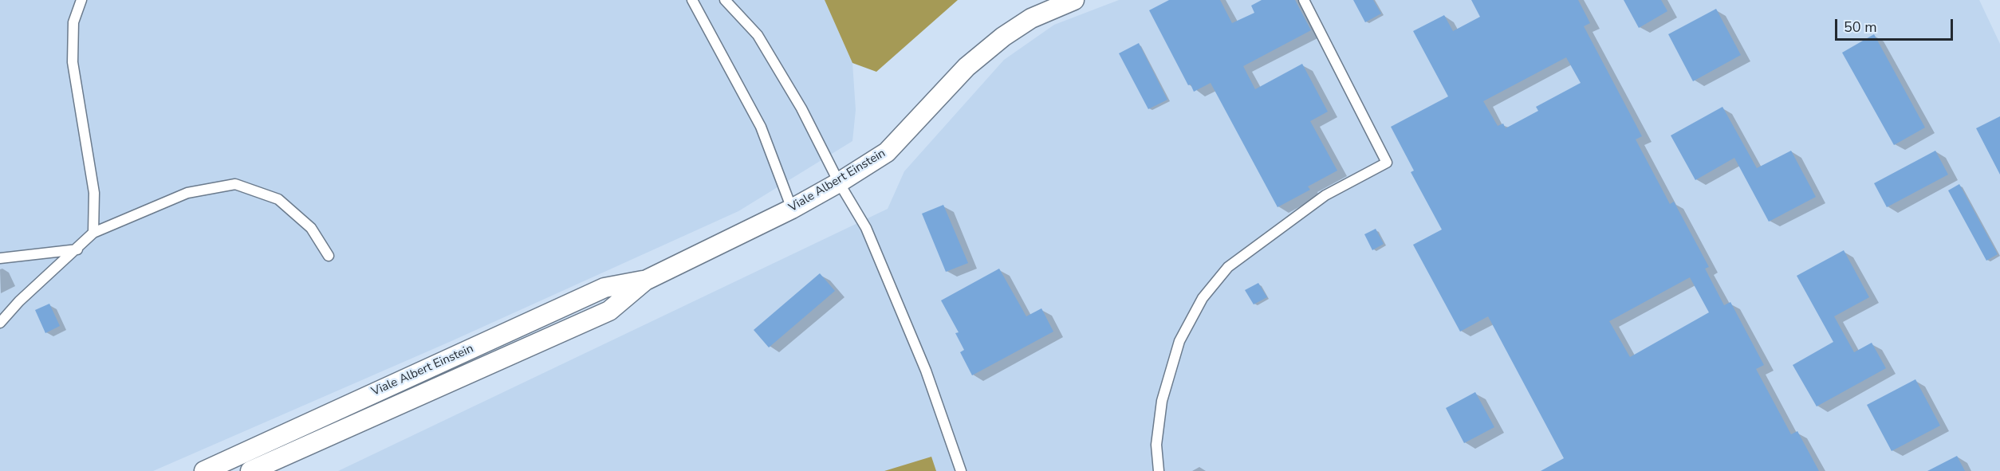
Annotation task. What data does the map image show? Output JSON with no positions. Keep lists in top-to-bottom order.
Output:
{
  "streets": {
    "street": ["Viale Albert Einstein"]
  },
  "scale_bar": "50 m"
}
